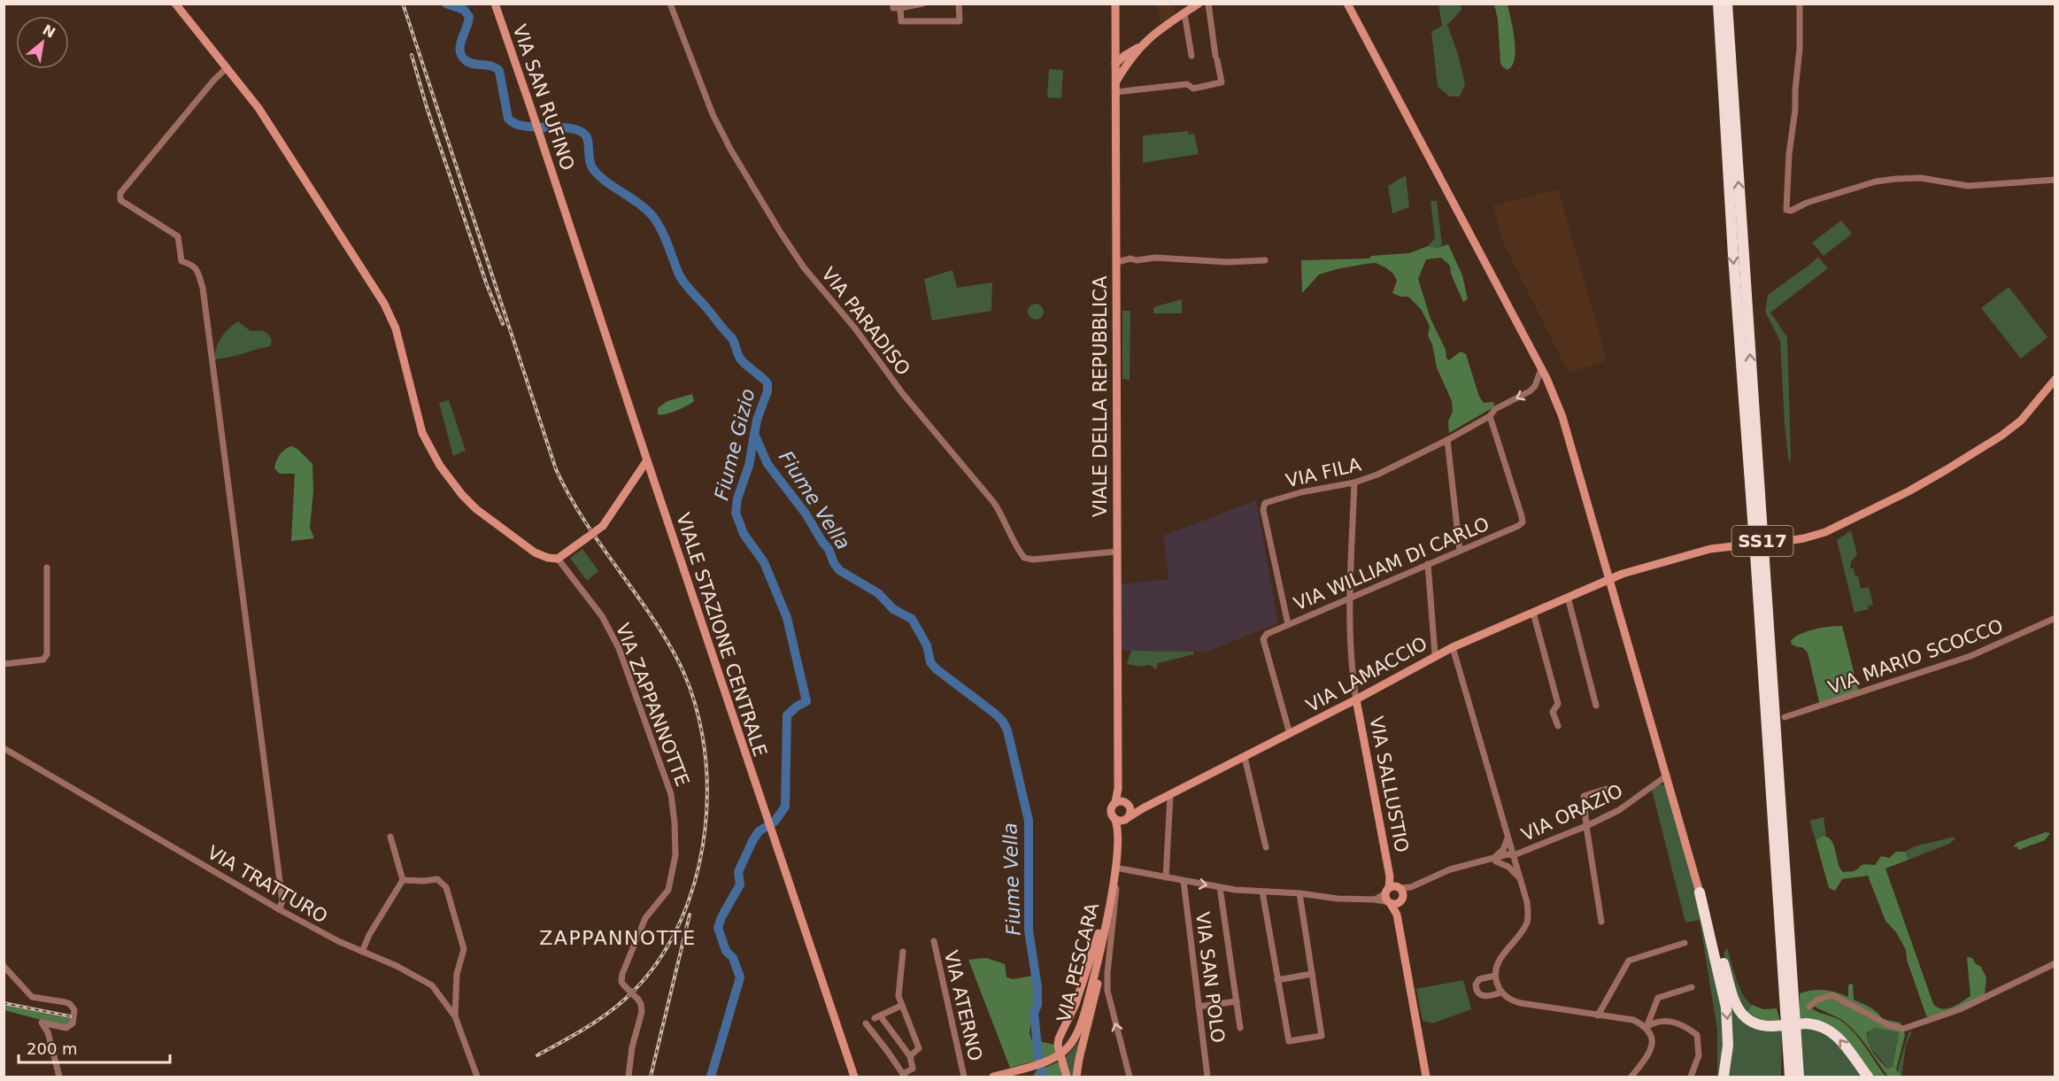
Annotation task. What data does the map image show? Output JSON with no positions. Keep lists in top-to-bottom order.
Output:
{
  "streets": {
    "highway": ["SS17"],
    "street": [
      "VIA SAN RUFINO",
      "VIA PARADISO",
      "VIALE DELLA REPUBBLICA",
      "VIA FILA",
      "VIA WILLIAM DI CARLO",
      "VIALE STAZIONE CENTRALE",
      "VIA MARIO SCOCCO",
      "VIA LAMACCIO",
      "VIA ZAPPANNOTTE",
      "VIA SALLUSTIO",
      "VIA ORAZIO",
      "VIA TRATTURO",
      "VIA PESCARA",
      "VIA SAN POLO",
      "VIA ATERNO"
    ]
  },
  "crossings": [
    ["VIA SAN RUFINO", "VIALE STAZIONE CENTRALE"],
    ["VIA PARADISO", "VIALE DELLA REPUBBLICA"],
    ["VIALE DELLA REPUBBLICA", "VIA LAMACCIO"],
    ["VIALE DELLA REPUBBLICA", "VIA PESCARA"],
    ["VIA FILA", "VIA WILLIAM DI CARLO"],
    ["VIA WILLIAM DI CARLO", "VIA LAMACCIO"],
    ["VIA LAMACCIO", "VIA SALLUSTIO"],
    ["VIA LAMACCIO", "VIA PESCARA"],
    ["VIA SALLUSTIO", "VIA ORAZIO"]
  ],
  "districts": ["ZAPPANNOTTE"],
  "water": ["Fiume Gizio", "Fiume Vella"],
  "scale_bar": "200 m",
  "north": "top right"
}
